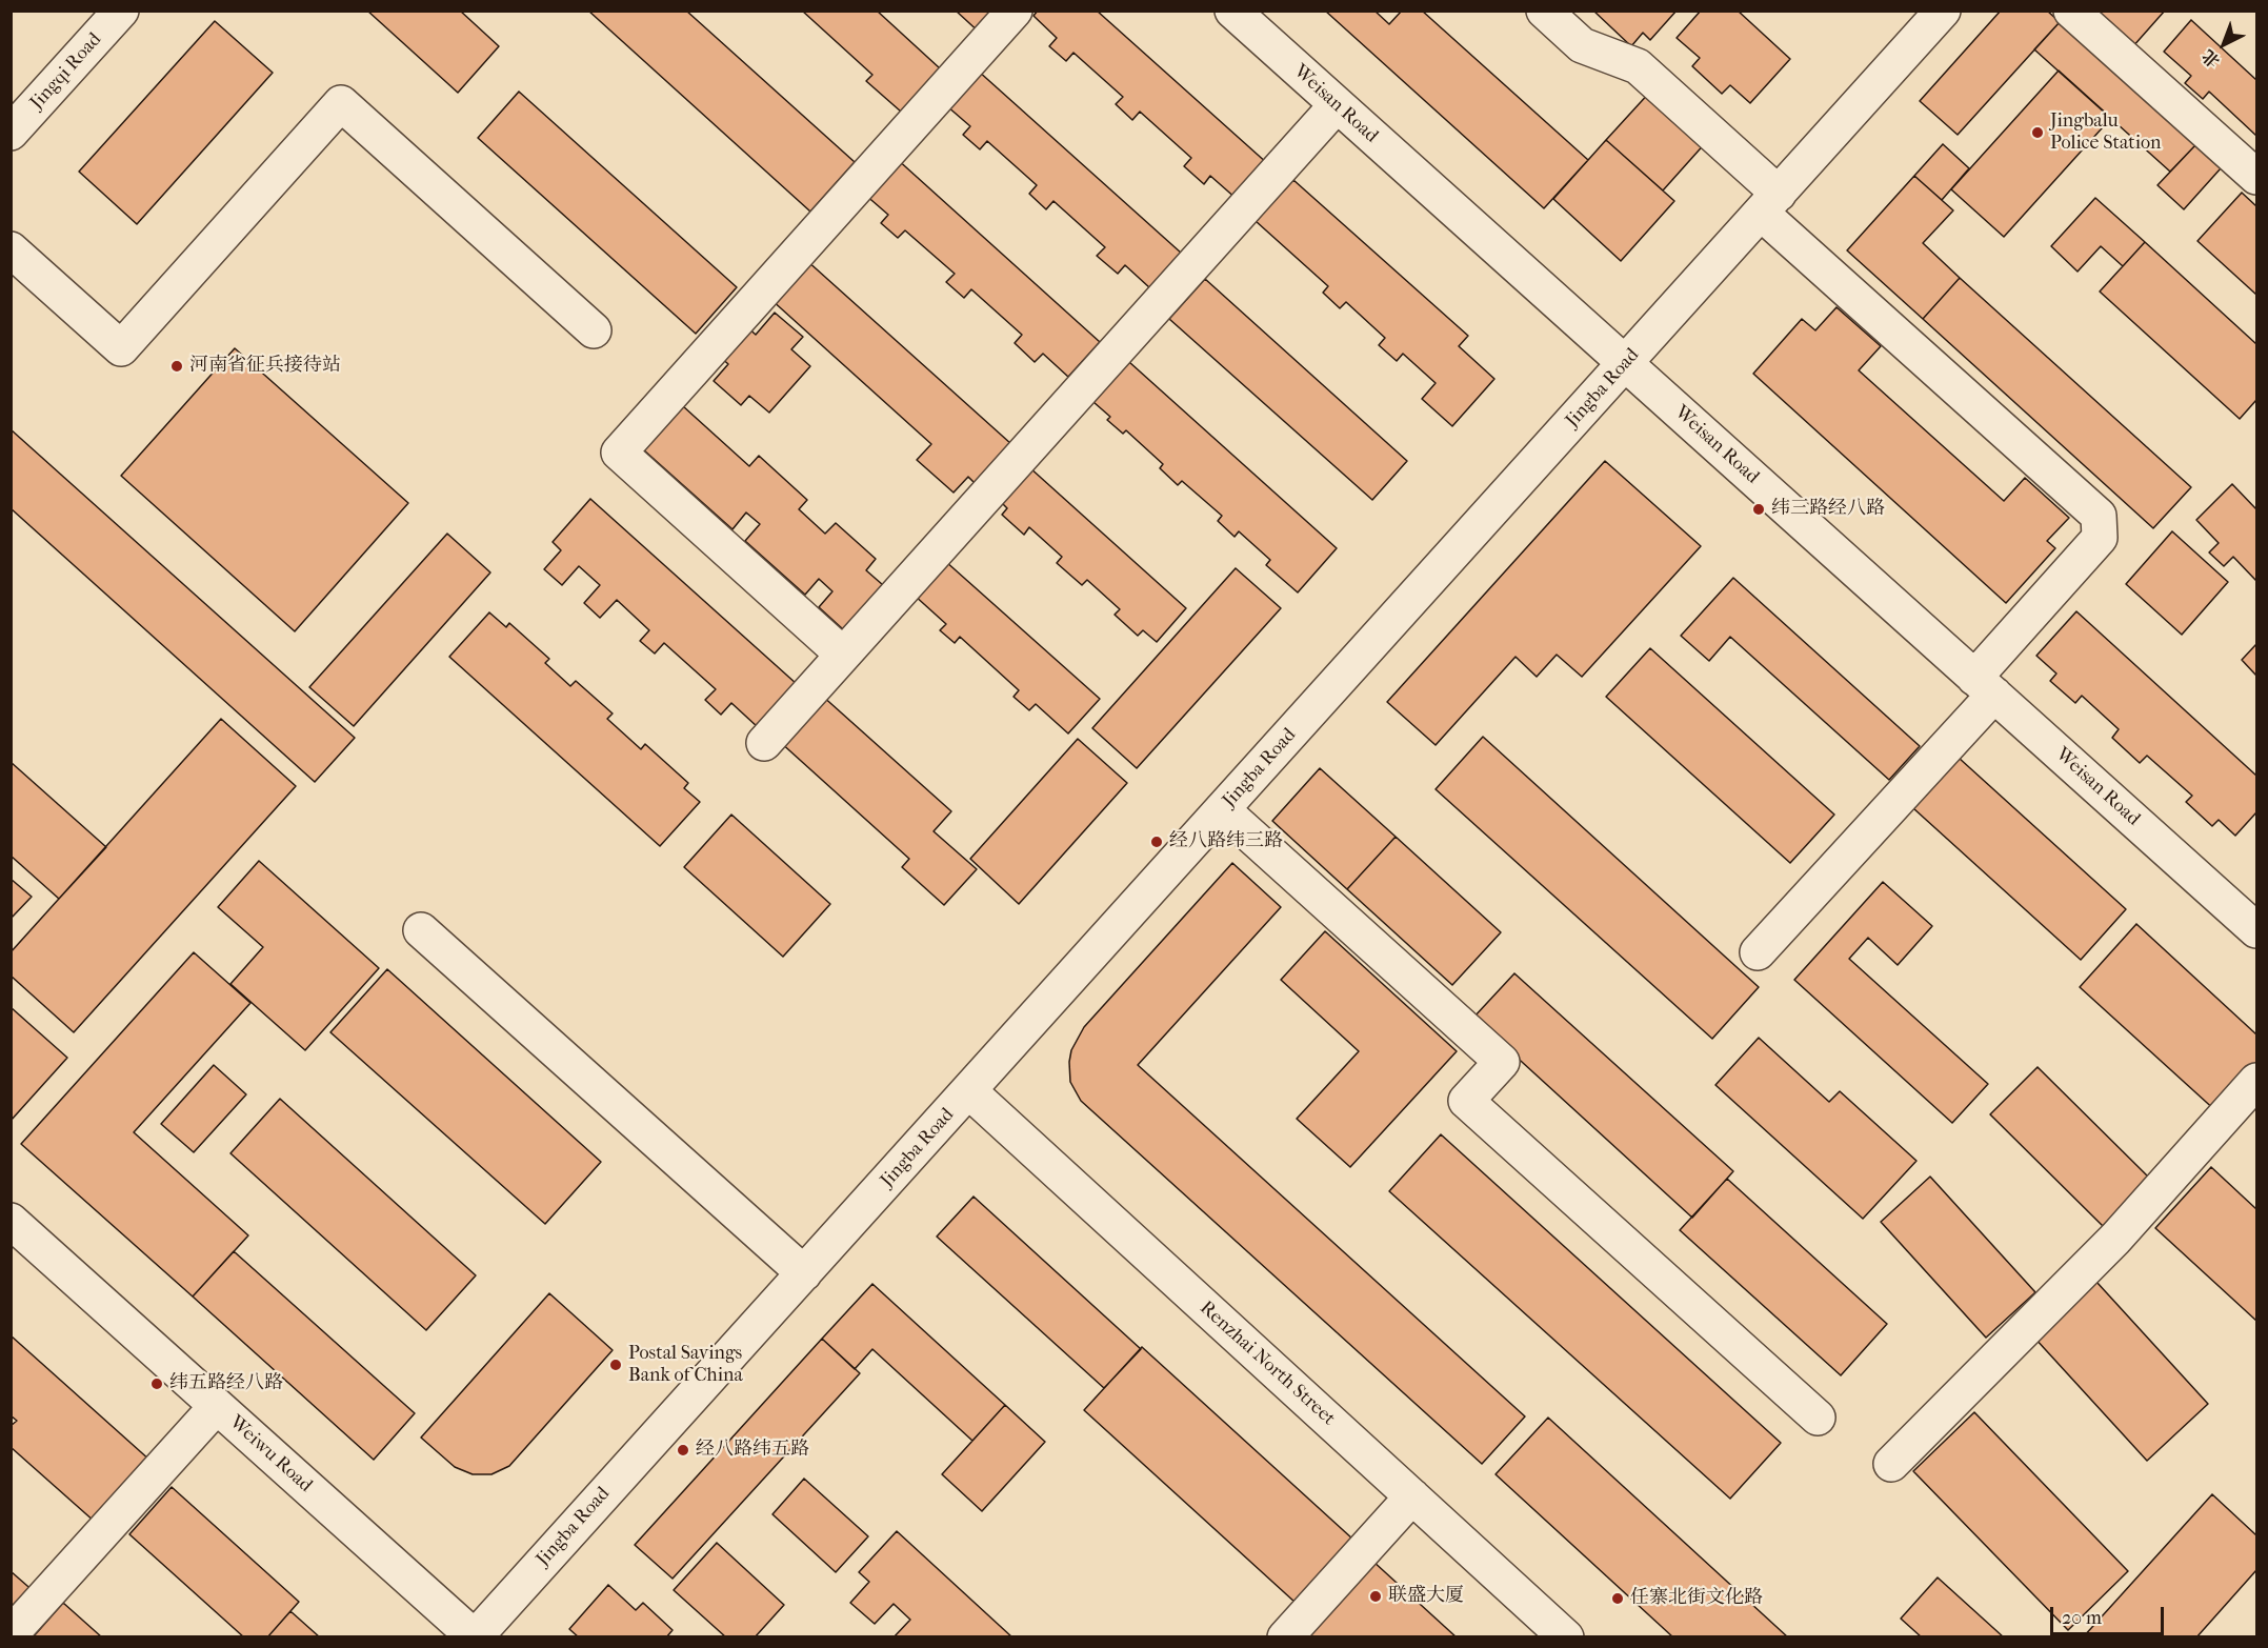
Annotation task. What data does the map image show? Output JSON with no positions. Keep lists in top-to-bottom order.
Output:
{
  "streets": {
    "street": [
      "Jingqi Road",
      "Weisan Road",
      "Jingba Road",
      "Renzhai North Street",
      "Weiwu Road"
    ]
  },
  "crossings": [
    ["Weisan Road", "Jingba Road"],
    ["Jingba Road", "Renzhai North Street"],
    ["Jingba Road", "Weiwu Road"]
  ],
  "places": [
    "Jingbalu Police Station",
    "河南省征兵接待站",
    "纬三路经八路",
    "经八路纬三路",
    "Postal Savings Bank of China",
    "纬五路经八路",
    "经八路纬五路",
    "联盛大厦",
    "任寨北街文化路"
  ],
  "scale_bar": "20 m",
  "north": "bottom left"
}
